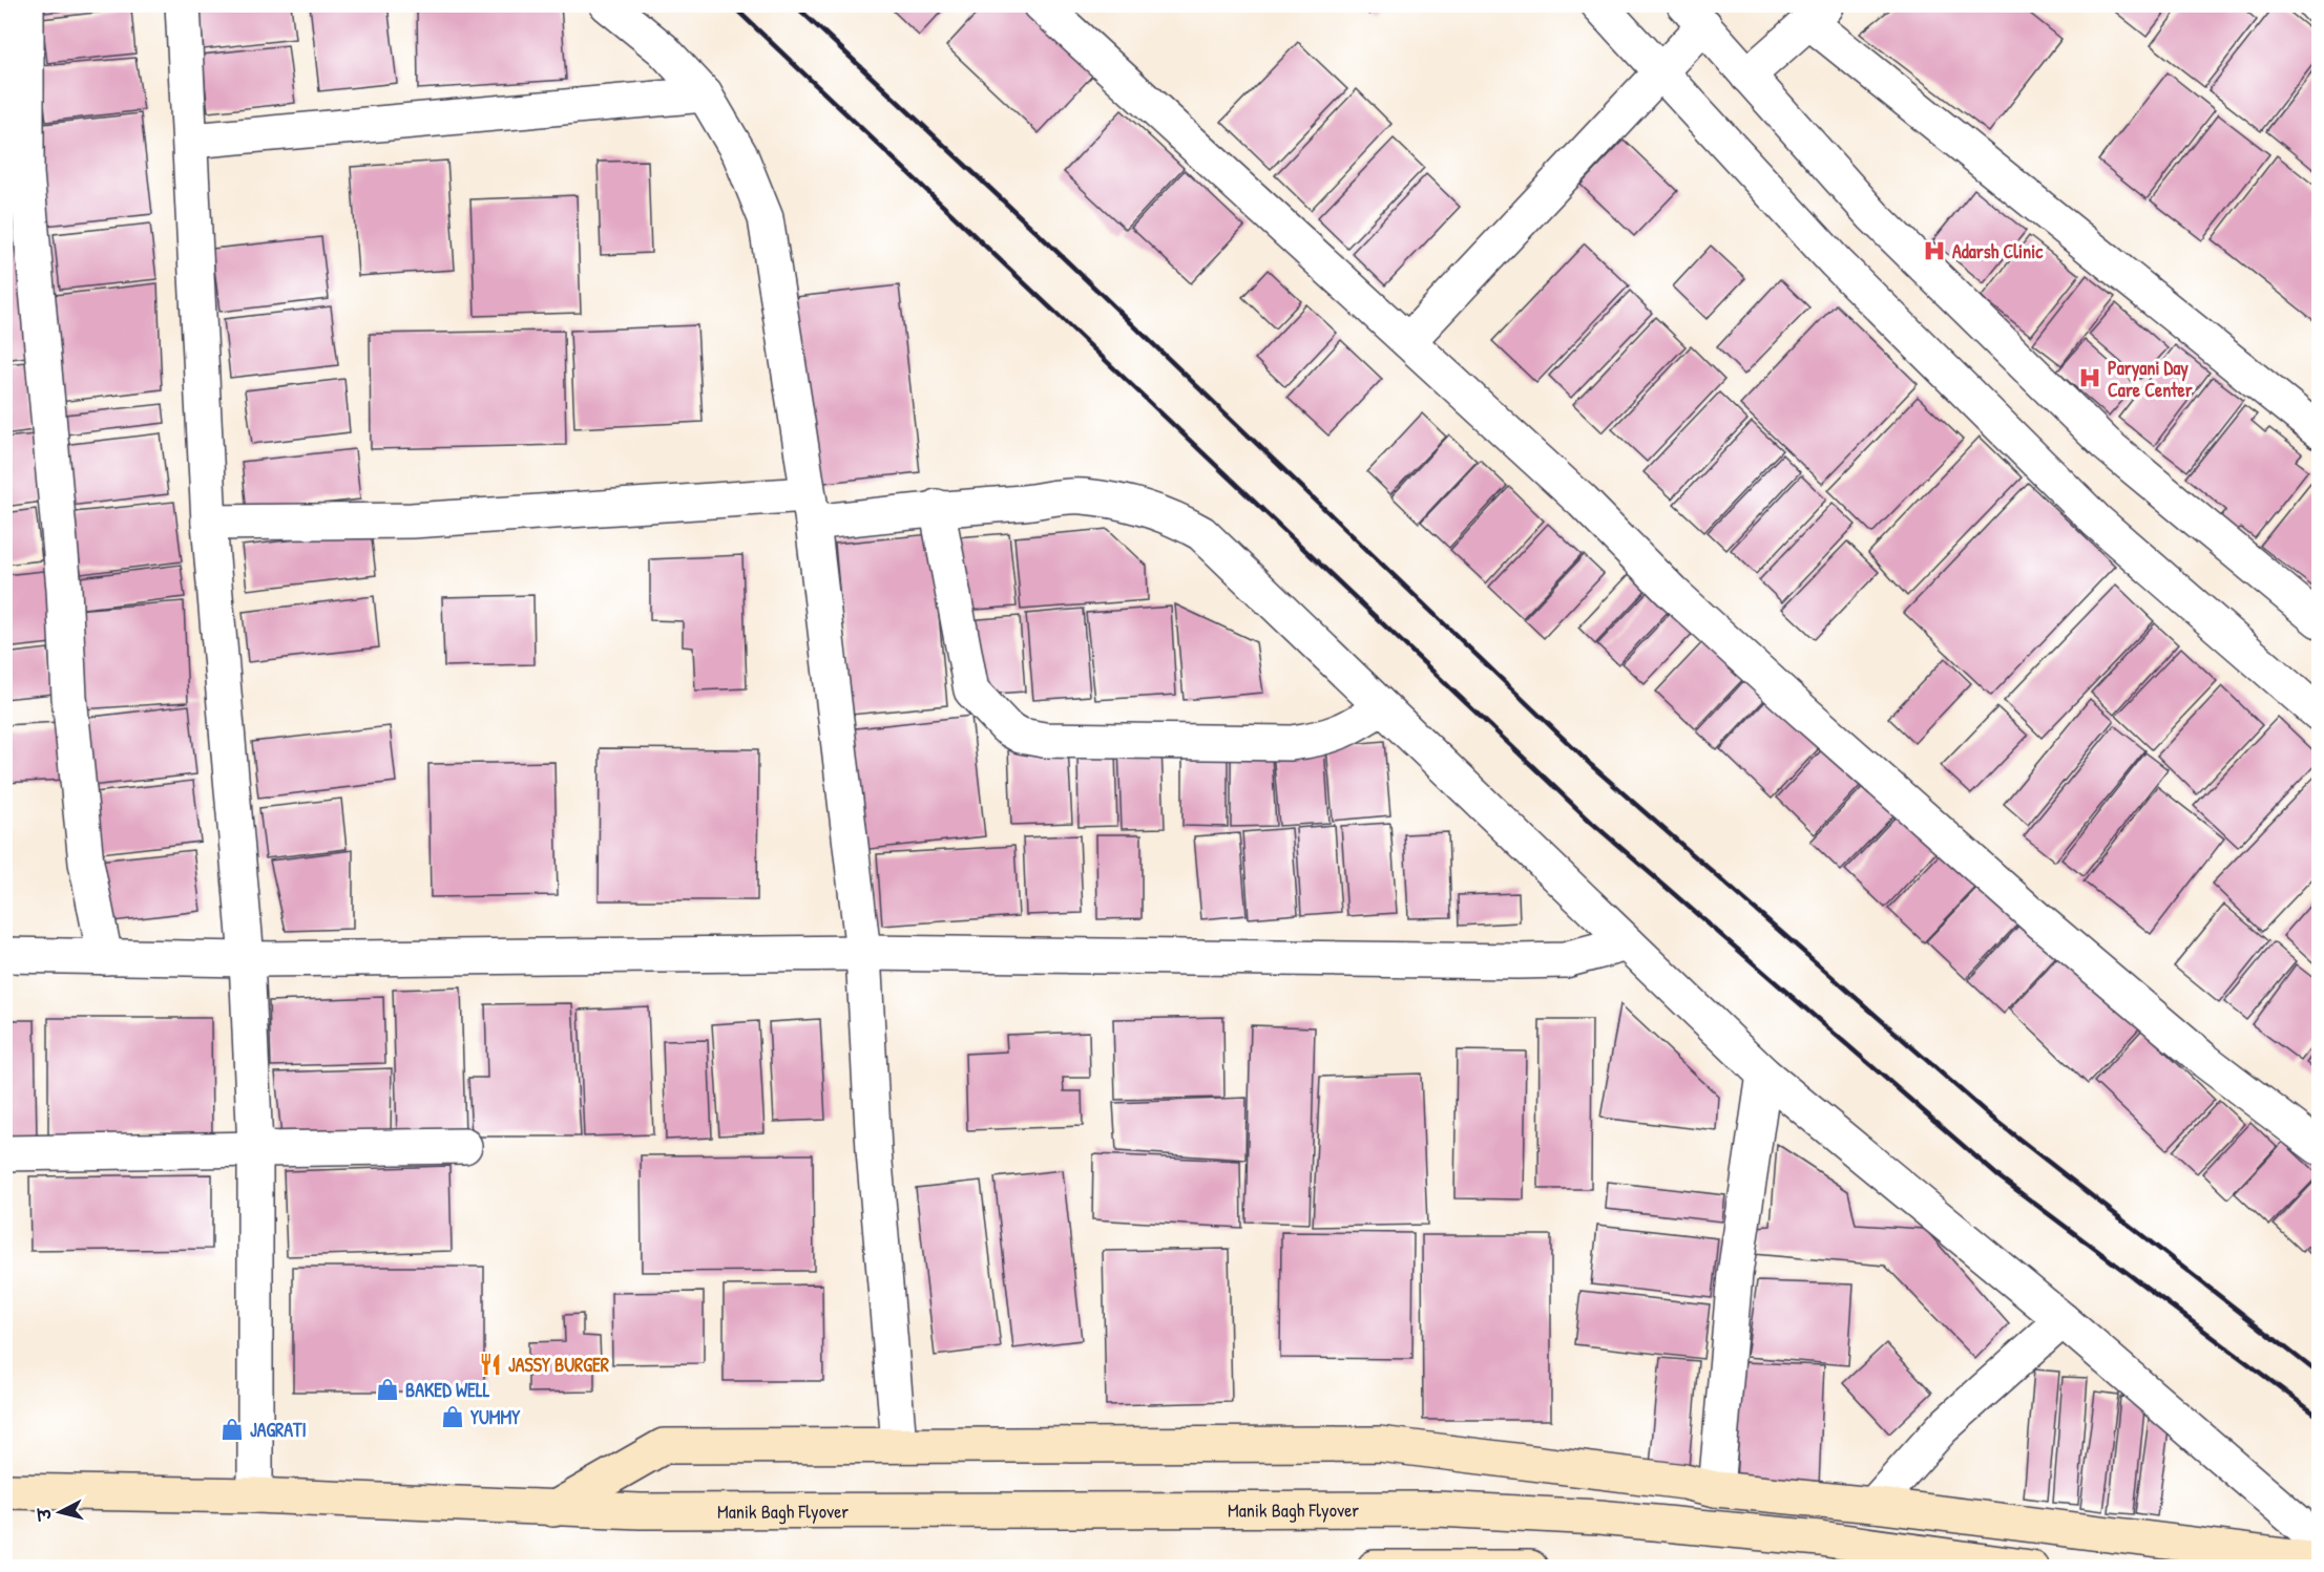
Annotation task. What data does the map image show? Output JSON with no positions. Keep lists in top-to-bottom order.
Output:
{
  "streets": {
    "main road": ["Manik Bagh Flyover"]
  },
  "places": {
    "hospital": ["Adarsh Clinic", "Paryani Day Care Center"],
    "restaurant": ["JASSY BURGER"],
    "shop": ["BAKED WELL", "YUMMY", "JAGRATI"]
  },
  "north": "left"
}
